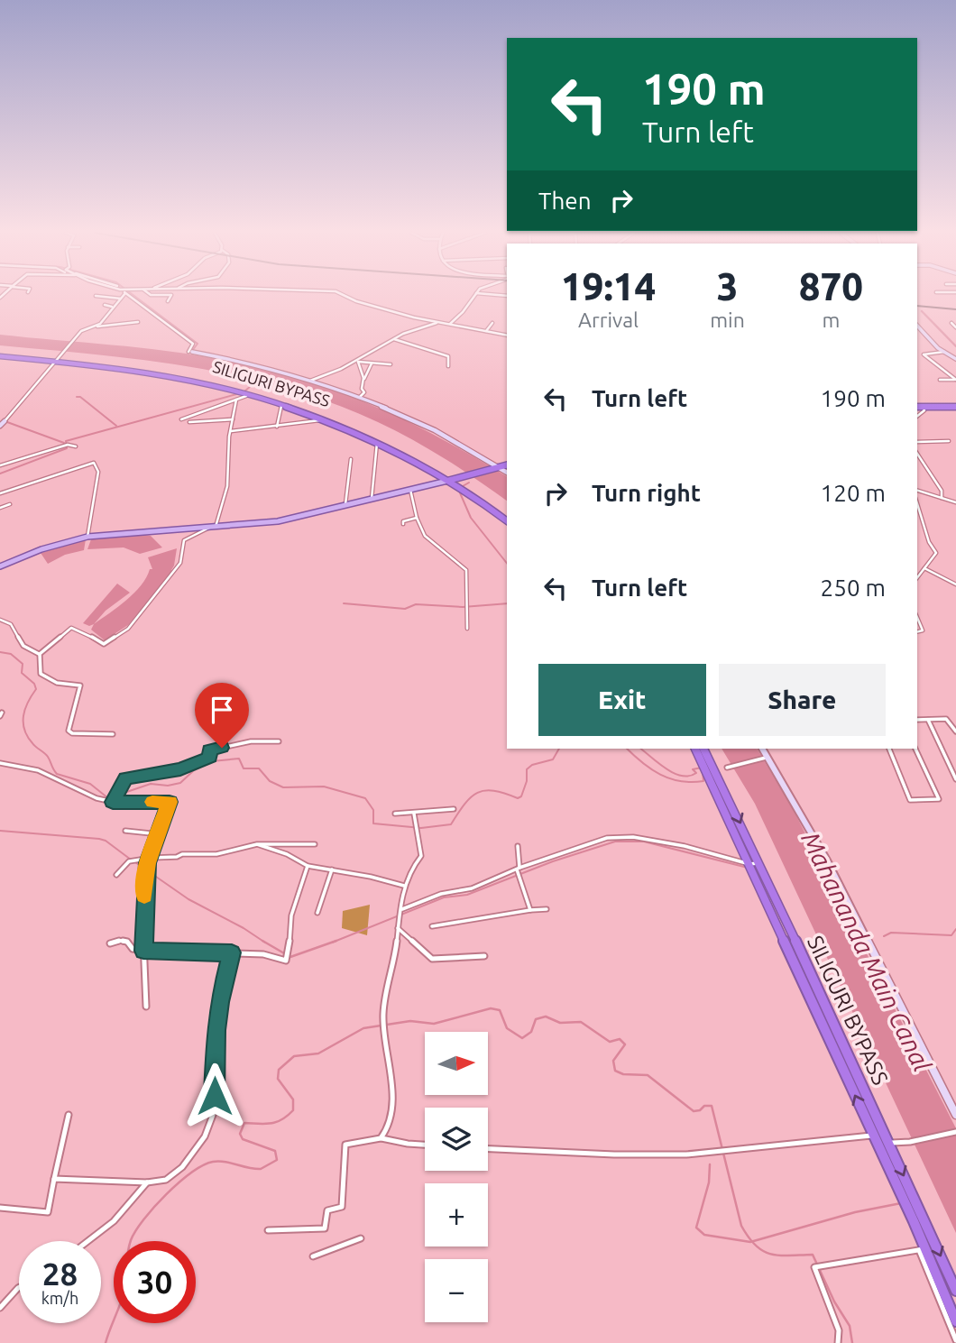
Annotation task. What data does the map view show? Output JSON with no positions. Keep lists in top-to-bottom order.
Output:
{
  "streets": {
    "highway": ["SILIGURI BYPASS"]
  },
  "water": ["Mahananda Main Canal"],
  "north": "right",
  "page": {
    "turn": ["190 m", "Turn left"],
    "then": "Then",
    "eta": [
      "19:14",
      "Arrival",
      "3",
      "min",
      "870",
      "m"
    ],
    "list": [
      {
        "name": "Turn left",
        "value": "190 m"
      },
      {
        "name": "Turn right",
        "value": "120 m"
      },
      {
        "name": "Turn left",
        "value": "250 m"
      }
    ],
    "buttons": ["Exit", "Share"],
    "map_buttons": ["+", "−"],
    "speed": "28 km/h",
    "limit": "30"
  }
}
